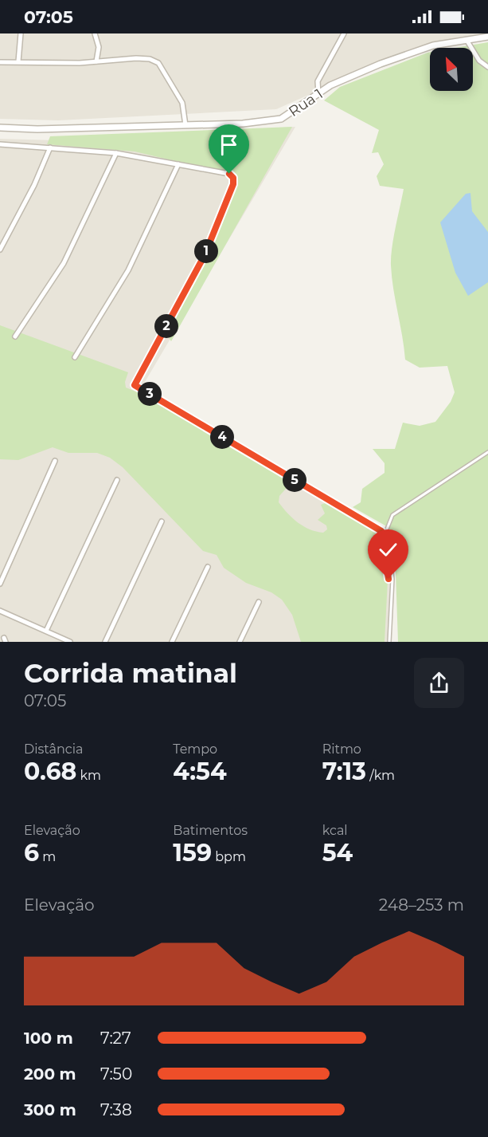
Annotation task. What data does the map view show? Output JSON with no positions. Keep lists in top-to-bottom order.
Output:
{
  "streets": {
    "street": ["Rua 1"]
  },
  "north": "top left",
  "page": {
    "status": "07:05",
    "pins": [
      "1",
      "2",
      "3",
      "4",
      "5"
    ],
    "heading": ["Corrida matinal", "07:05"],
    "stats": [
      ["Distância", "0.68 km"],
      ["Tempo", "4:54"],
      ["Ritmo", "7:13 /km"],
      ["Elevação", "6 m"],
      ["Batimentos", "159 bpm"],
      ["kcal", "54"]
    ],
    "chart": ["Elevação", "248–253 m"],
    "list": [
      {
        "name": "100 m",
        "note": "7:27"
      },
      {
        "name": "200 m",
        "note": "7:50"
      },
      {
        "name": "300 m",
        "note": "7:38"
      }
    ]
  }
}
